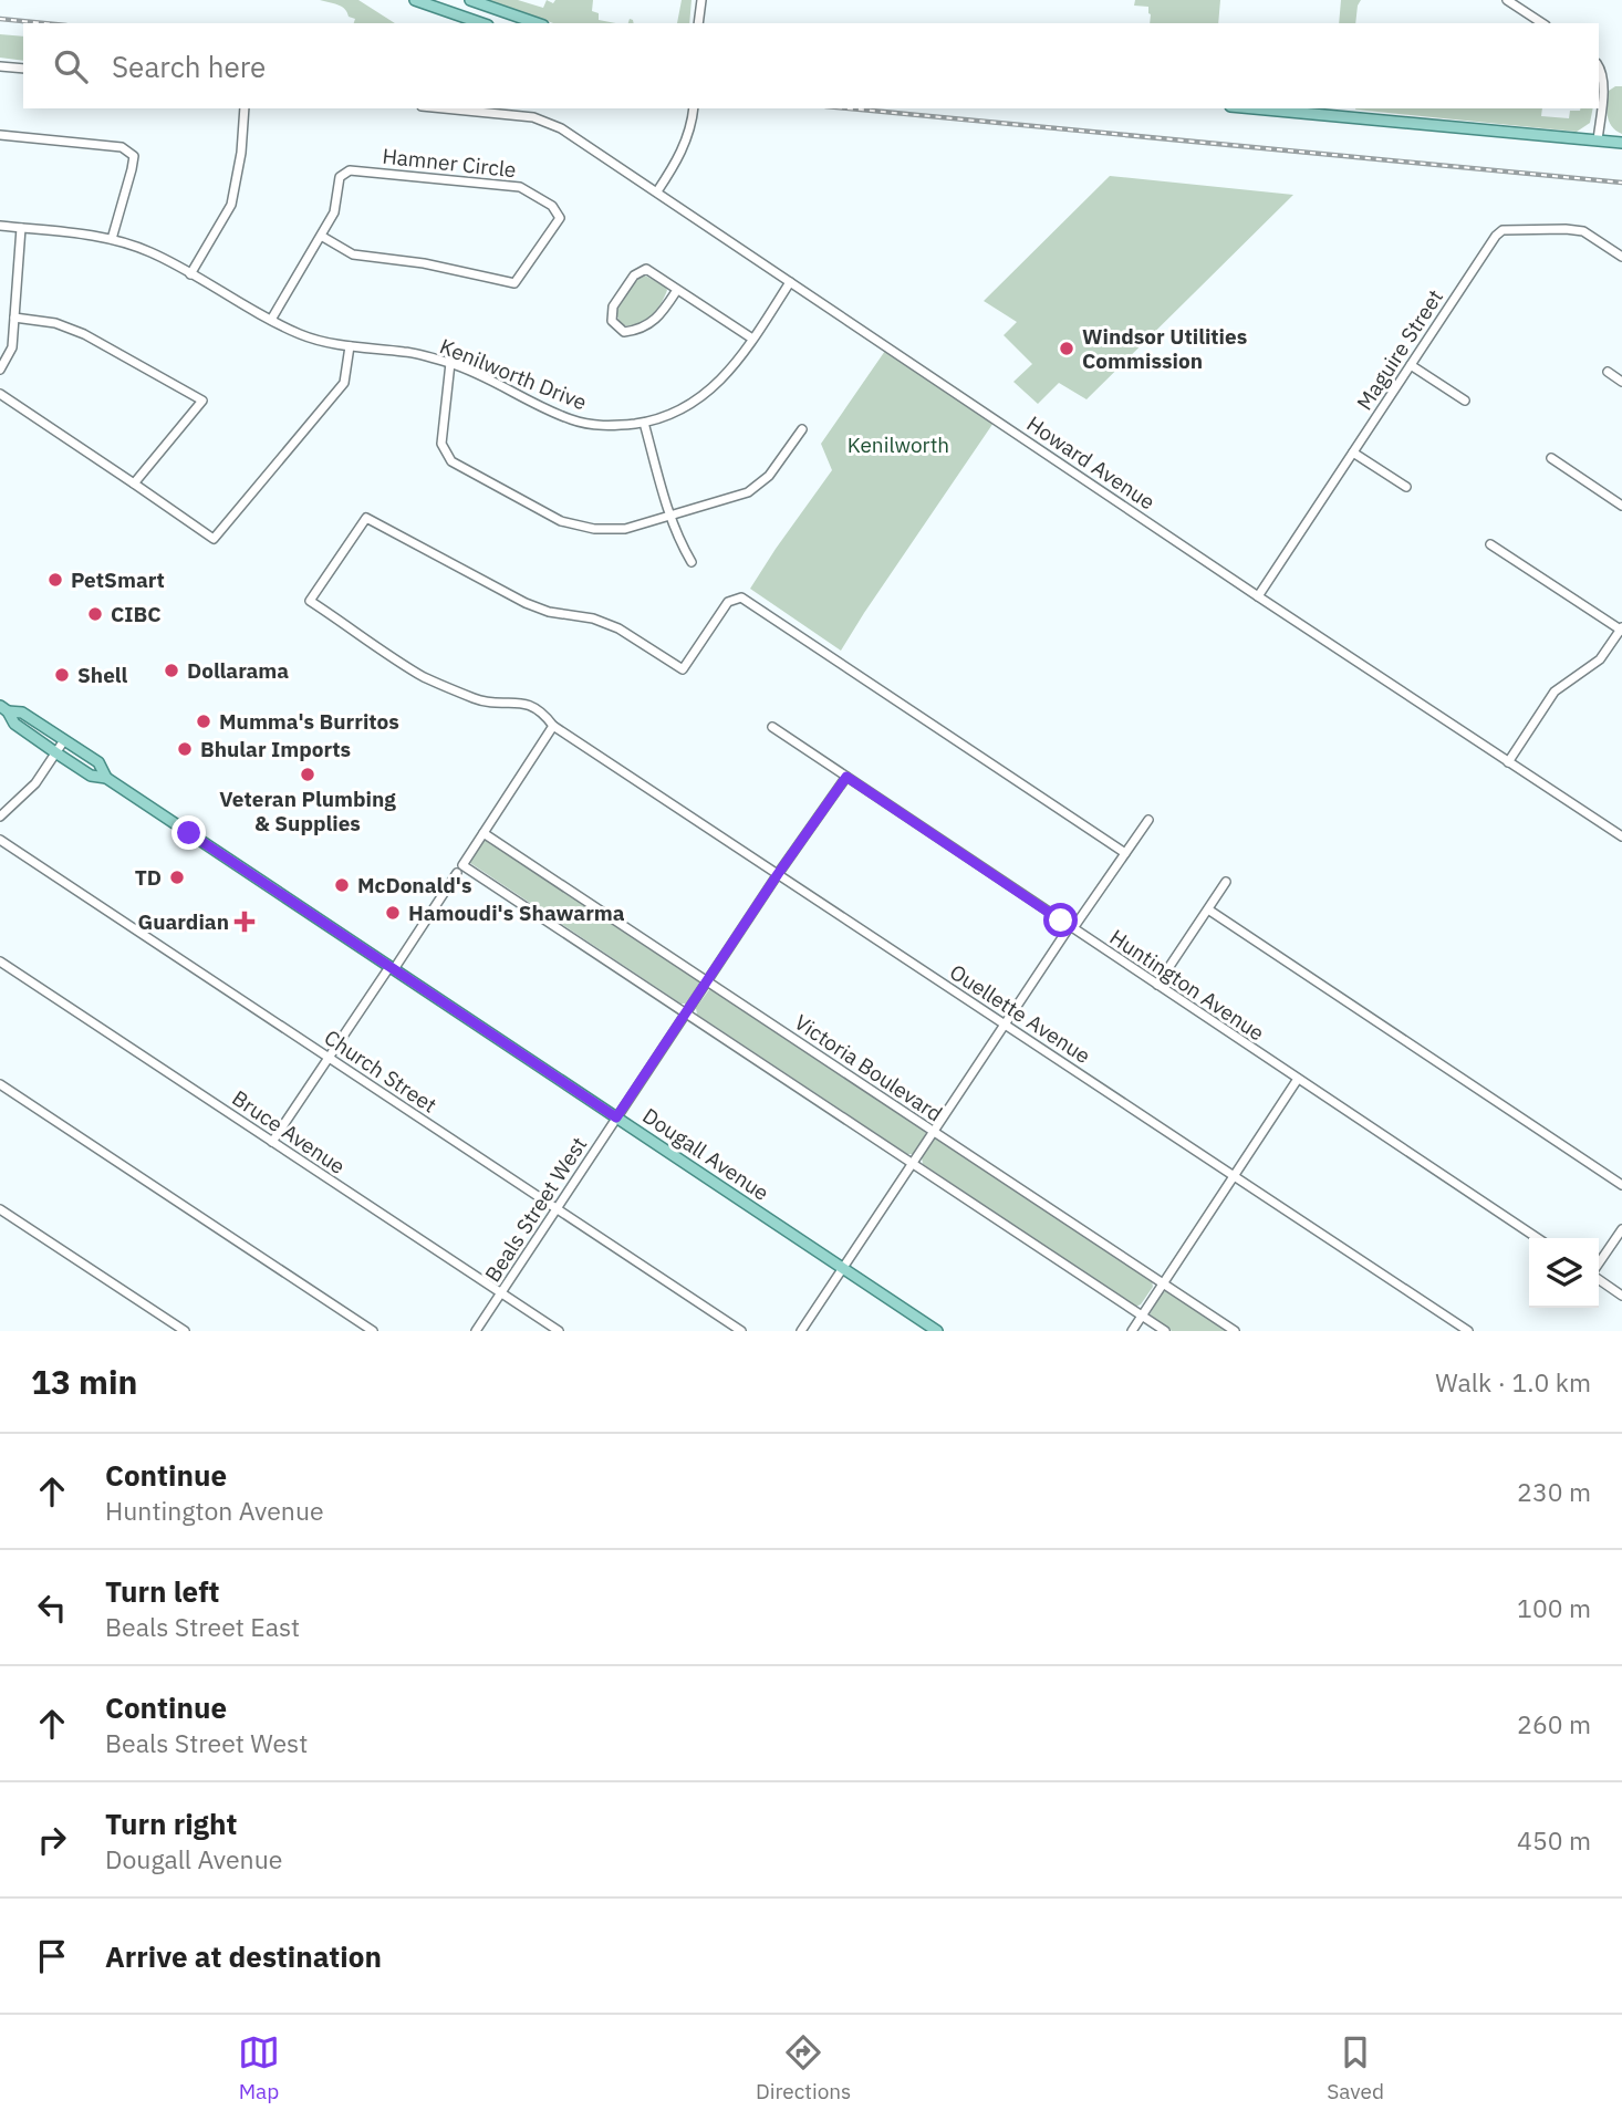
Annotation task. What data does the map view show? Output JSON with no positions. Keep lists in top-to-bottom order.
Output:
{
  "streets": {
    "main road": ["Dougall Avenue"],
    "street": [
      "Hamner Circle",
      "Maguire Street",
      "Kenilworth Drive",
      "Howard Avenue",
      "Huntington Avenue",
      "Ouellette Avenue",
      "Victoria Boulevard",
      "Church Street",
      "Bruce Avenue",
      "Beals Street West"
    ]
  },
  "crossings": [
    ["Hamner Circle", "Kenilworth Drive"],
    ["Maguire Street", "Howard Avenue"],
    ["Kenilworth Drive", "Howard Avenue"],
    ["Huntington Avenue", "Beals Street West"],
    ["Ouellette Avenue", "Beals Street West"],
    ["Victoria Boulevard", "Beals Street West"],
    ["Church Street", "Beals Street West"],
    ["Bruce Avenue", "Beals Street West"],
    ["Dougall Avenue", "Beals Street West"]
  ],
  "parks": ["Kenilworth"],
  "places": {
    "other": [
      "Windsor Utilities Commission",
      "PetSmart",
      "CIBC",
      "Dollarama",
      "Shell",
      "Mumma's Burritos",
      "Bhular Imports",
      "Veteran Plumbing & Supplies",
      "TD",
      "McDonald's",
      "Hamoudi's Shawarma"
    ],
    "health": ["Guardian"]
  },
  "page": {
    "search": "Search here",
    "heading": ["13 min", "Walk · 1.0 km"],
    "list": [
      ["Continue", "Huntington Avenue", "230 m"],
      ["Turn left", "Beals Street East", "100 m"],
      ["Continue", "Beals Street West", "260 m"],
      ["Turn right", "Dougall Avenue", "450 m"],
      "Arrive at destination"
    ],
    "nav": ["Map", "Directions", "Saved"]
  }
}
